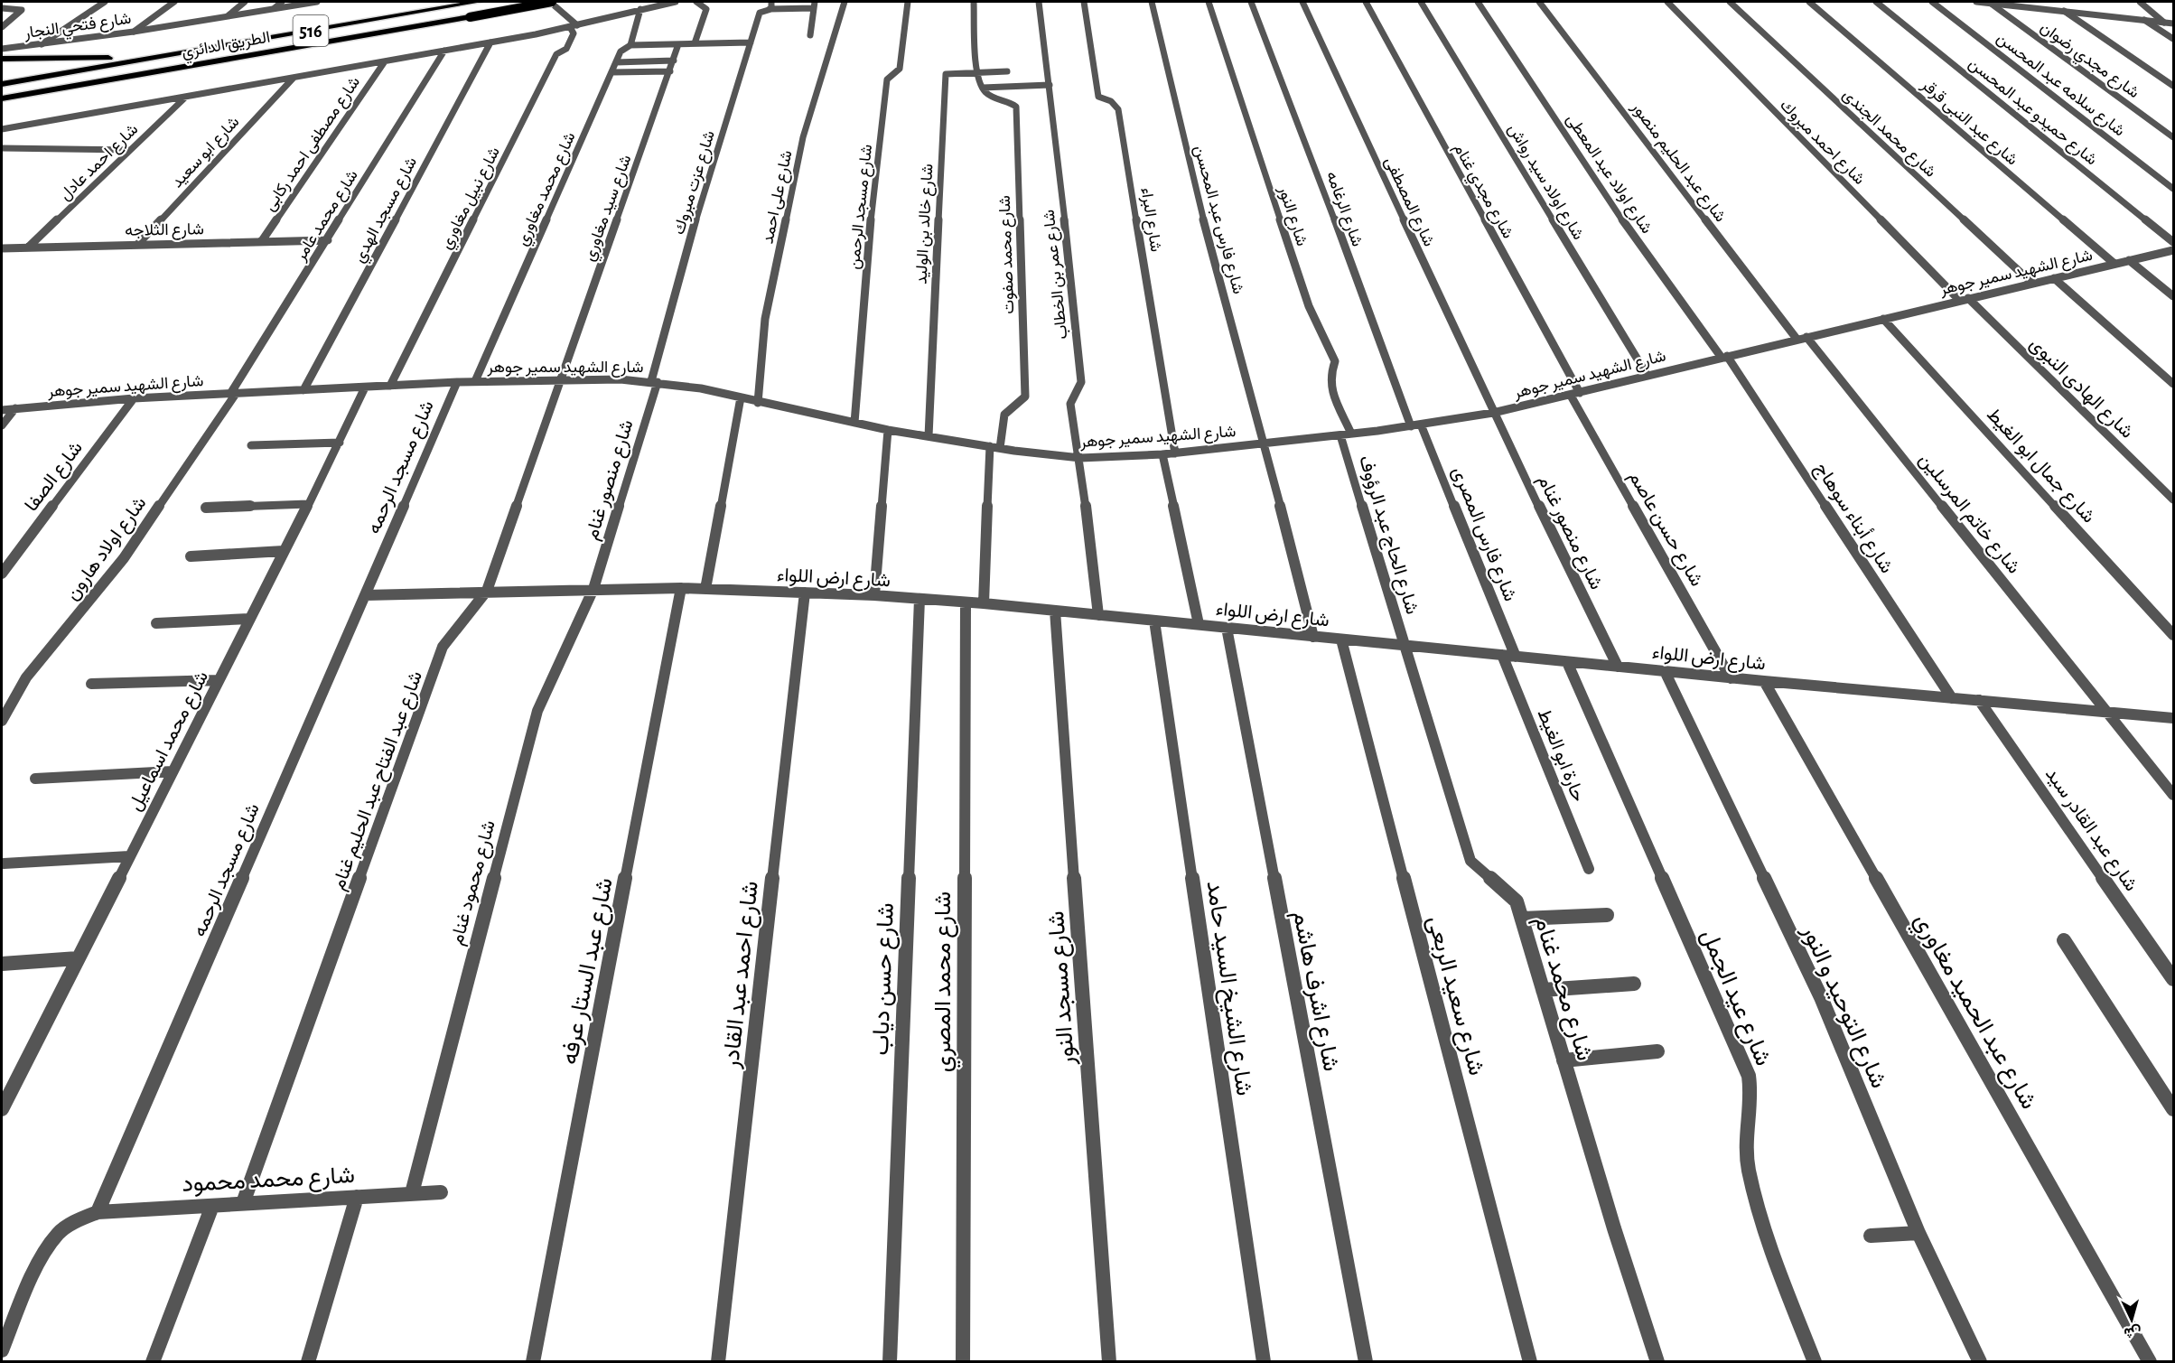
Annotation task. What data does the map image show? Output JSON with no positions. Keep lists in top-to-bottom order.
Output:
{
  "streets": {
    "highway": ["516", "الطريق الدائري"],
    "street": [
      "شارع فتحي النجار",
      "شارع مجدي رضوان",
      "شارع سلامه عبد المحسن",
      "شارع حميدو عبد المحسن",
      "شارع عبد النبى قرقر",
      "شارع محمد الجندى",
      "شارع احمد مبروك",
      "شارع مصطفى احمد ركابى",
      "شارع ابو سعيد",
      "شارع احمد عادل",
      "شارع عبد الحليم منصور",
      "شارع اولاد عبد المعطى",
      "شارع اولاد سيد رواش",
      "شارع عزت مبروك",
      "شارع محمد مغاوري",
      "شارع مجدي غنام",
      "شارع على احمد",
      "شارع نبيل مغاوري",
      "شارع المصطفى",
      "شارع مسجد الرحمن",
      "شارع سيد مغاوري",
      "شارع الرغامه",
      "شارع مسجد الهدي",
      "شارع محمد عامر",
      "شارع النور",
      "شارع البراء",
      "شارع فارس عبد المحسن",
      "شارع خالد بن الوليد",
      "شارع الثلاجه",
      "شارع محمد صفوت",
      "شارع الشهيد سمير جوهر",
      "شارع عمر بن الخطاب",
      "شارع الهادى النبوى",
      "شارع جمال ابو الغيط",
      "شارع مسجد الرحمه",
      "شارع الصفا",
      "شارع منصور غنام",
      "شارع خاتم المرسلين",
      "شارع أبناء سوهاج",
      "شارع حسن عاصم",
      "شارع فارس المصرى",
      "شارع الحاج عبد الرؤوف",
      "شارع اولاد هارون",
      "شارع ارض اللواء",
      "شارع محمد اسماعيل",
      "حارة ابو الغيط",
      "شارع عبد الفتاح عبد الحليم غنام",
      "شارع عبد القادر سيد",
      "شارع محمود غنام",
      "شارع عبد الستار عرفه",
      "شارع احمد عبد القادر",
      "شارع حسن دياب",
      "شارع محمد المصري",
      "شارع مسجد النور",
      "شارع الشيخ السيد حامد",
      "شارع محمد غنام",
      "شارع اشرف هاشم",
      "شارع سعيد الربعى",
      "شارع عيد الجمل",
      "شارع التوحيد و النور",
      "شارع عبد الحميد مغاوري",
      "شارع محمد محمود"
    ]
  },
  "crossings": [
    ["شارع عبد النبى قرقر", "شارع الشهيد سمير جوهر"],
    ["شارع محمد الجندى", "شارع الشهيد سمير جوهر"],
    ["شارع احمد مبروك", "شارع الشهيد سمير جوهر"],
    ["شارع احمد مبروك", "شارع الهادى النبوى"],
    ["شارع مصطفى احمد ركابى", "شارع الثلاجه"],
    ["شارع ابو سعيد", "شارع الثلاجه"],
    ["شارع احمد عادل", "شارع الثلاجه"],
    ["شارع عبد الحليم منصور", "شارع الشهيد سمير جوهر"],
    ["شارع عبد الحليم منصور", "شارع خاتم المرسلين"],
    ["شارع اولاد عبد المعطى", "شارع الشهيد سمير جوهر"],
    ["شارع اولاد عبد المعطى", "شارع أبناء سوهاج"],
    ["شارع اولاد سيد رواش", "شارع الشهيد سمير جوهر"],
    ["شارع عزت مبروك", "شارع الشهيد سمير جوهر"],
    ["شارع عزت مبروك", "شارع منصور غنام"],
    ["شارع محمد مغاوري", "شارع الشهيد سمير جوهر"],
    ["شارع مجدي غنام", "شارع الشهيد سمير جوهر"],
    ["شارع مجدي غنام", "شارع حسن عاصم"],
    ["شارع على احمد", "شارع الشهيد سمير جوهر"],
    ["شارع نبيل مغاوري", "شارع الشهيد سمير جوهر"],
    ["شارع المصطفى", "شارع الشهيد سمير جوهر"],
    ["شارع المصطفى", "شارع منصور غنام"],
    ["شارع مسجد الرحمن", "شارع الشهيد سمير جوهر"],
    ["شارع سيد مغاوري", "شارع الشهيد سمير جوهر"],
    ["شارع سيد مغاوري", "شارع عبد الفتاح عبد الحليم غنام"],
    ["شارع الرغامه", "شارع الشهيد سمير جوهر"],
    ["شارع الرغامه", "شارع فارس المصرى"],
    ["شارع مسجد الهدي", "شارع الشهيد سمير جوهر"],
    ["شارع محمد عامر", "شارع الثلاجه"],
    ["شارع محمد عامر", "شارع الشهيد سمير جوهر"],
    ["شارع محمد عامر", "شارع اولاد هارون"],
    ["شارع النور", "شارع الشهيد سمير جوهر"],
    ["شارع البراء", "شارع الشهيد سمير جوهر"],
    ["شارع فارس عبد المحسن", "شارع الشهيد سمير جوهر"],
    ["شارع فارس عبد المحسن", "شارع ارض اللواء"],
    ["شارع خالد بن الوليد", "شارع الشهيد سمير جوهر"],
    ["شارع محمد صفوت", "شارع الشهيد سمير جوهر"],
    ["شارع الشهيد سمير جوهر", "شارع عمر بن الخطاب"],
    ["شارع الشهيد سمير جوهر", "شارع الهادى النبوى"],
    ["شارع الشهيد سمير جوهر", "شارع جمال ابو الغيط"],
    ["شارع الشهيد سمير جوهر", "شارع مسجد الرحمه"],
    ["شارع الشهيد سمير جوهر", "شارع الصفا"],
    ["شارع الشهيد سمير جوهر", "شارع منصور غنام"],
    ["شارع الشهيد سمير جوهر", "شارع خاتم المرسلين"],
    ["شارع الشهيد سمير جوهر", "شارع أبناء سوهاج"],
    ["شارع الشهيد سمير جوهر", "شارع حسن عاصم"],
    ["شارع الشهيد سمير جوهر", "شارع فارس المصرى"],
    ["شارع الشهيد سمير جوهر", "شارع الحاج عبد الرؤوف"],
    ["شارع الشهيد سمير جوهر", "شارع اولاد هارون"],
    ["شارع الشهيد سمير جوهر", "شارع محمد اسماعيل"],
    ["شارع الشهيد سمير جوهر", "شارع عبد الفتاح عبد الحليم غنام"],
    ["شارع عمر بن الخطاب", "شارع ارض اللواء"],
    ["شارع مسجد الرحمه", "شارع ارض اللواء"],
    ["شارع مسجد الرحمه", "شارع محمد محمود"],
    ["شارع منصور غنام", "شارع ارض اللواء"],
    ["شارع منصور غنام", "شارع محمود غنام"],
    ["شارع خاتم المرسلين", "شارع ارض اللواء"],
    ["شارع أبناء سوهاج", "شارع ارض اللواء"],
    ["شارع حسن عاصم", "شارع ارض اللواء"],
    ["شارع فارس المصرى", "شارع ارض اللواء"],
    ["شارع الحاج عبد الرؤوف", "شارع ارض اللواء"],
    ["شارع الحاج عبد الرؤوف", "شارع محمد غنام"],
    ["شارع ارض اللواء", "حارة ابو الغيط"],
    ["شارع ارض اللواء", "شارع عبد الفتاح عبد الحليم غنام"],
    ["شارع ارض اللواء", "شارع عبد القادر سيد"],
    ["شارع ارض اللواء", "شارع محمود غنام"],
    ["شارع ارض اللواء", "شارع عبد الستار عرفه"],
    ["شارع ارض اللواء", "شارع احمد عبد القادر"],
    ["شارع ارض اللواء", "شارع حسن دياب"],
    ["شارع ارض اللواء", "شارع محمد المصري"],
    ["شارع ارض اللواء", "شارع مسجد النور"],
    ["شارع ارض اللواء", "شارع الشيخ السيد حامد"],
    ["شارع ارض اللواء", "شارع محمد غنام"],
    ["شارع ارض اللواء", "شارع اشرف هاشم"],
    ["شارع ارض اللواء", "شارع سعيد الربعى"],
    ["شارع ارض اللواء", "شارع عيد الجمل"],
    ["شارع ارض اللواء", "شارع التوحيد و النور"],
    ["شارع ارض اللواء", "شارع عبد الحميد مغاوري"],
    ["شارع عبد الفتاح عبد الحليم غنام", "شارع محمد محمود"],
    ["شارع محمود غنام", "شارع محمد محمود"]
  ],
  "north": "bottom"
}
